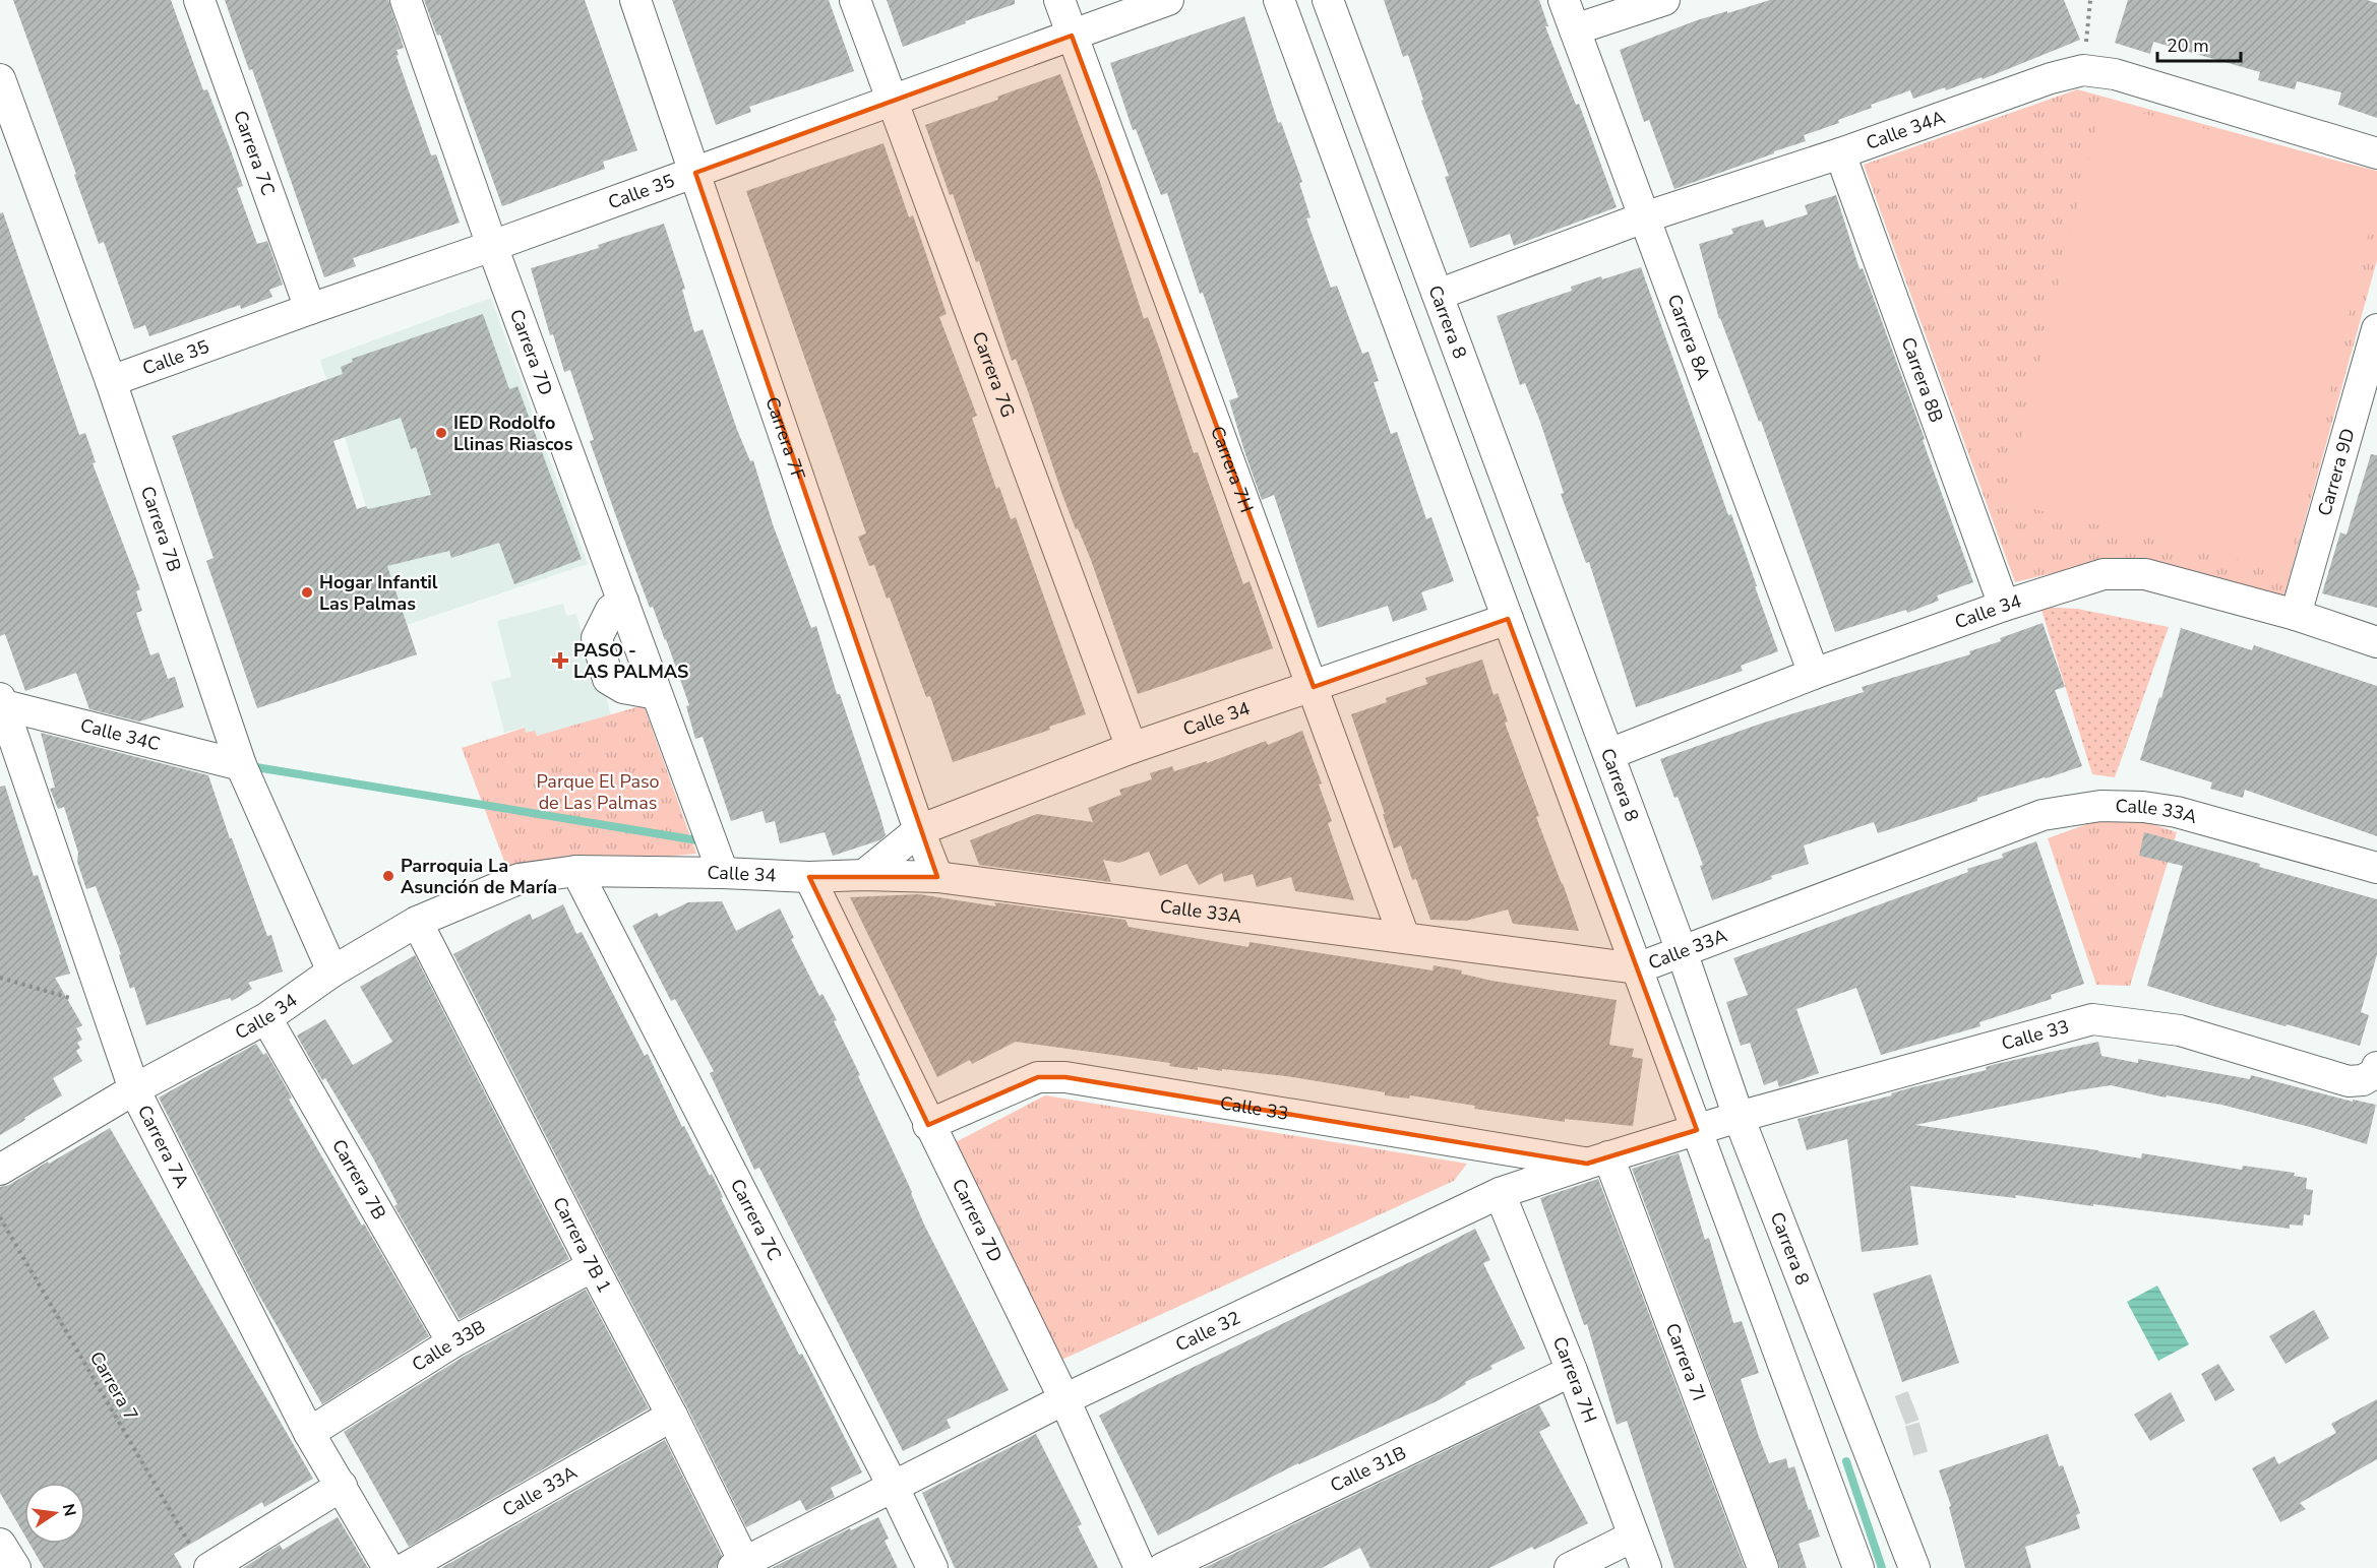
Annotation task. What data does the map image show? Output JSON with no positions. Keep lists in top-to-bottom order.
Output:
{
  "streets": {
    "street": [
      "Calle 34A",
      "Carrera 7C",
      "Calle 35",
      "Carrera 8",
      "Carrera 8A",
      "Carrera 7D",
      "Carrera 7G",
      "Carrera 8B",
      "Carrera 7F",
      "Carrera 7H",
      "Carrera 9D",
      "Carrera 7B",
      "Calle 34",
      "Calle 34C",
      "Calle 33A",
      "Calle 33",
      "Carrera 7A",
      "Carrera 7B 1",
      "Calle 32",
      "Calle 33B",
      "Carrera 7I",
      "Calle 31B"
    ],
    "path": ["Carrera 7"]
  },
  "crossings": [
    ["Calle 34A", "Carrera 8"],
    ["Calle 34A", "Carrera 8A"],
    ["Calle 34A", "Carrera 8B"],
    ["Carrera 7C", "Calle 35"],
    ["Carrera 7C", "Calle 34"],
    ["Carrera 7C", "Calle 32"],
    ["Calle 35", "Carrera 7D"],
    ["Calle 35", "Carrera 7G"],
    ["Calle 35", "Carrera 7F"],
    ["Calle 35", "Carrera 7H"],
    ["Calle 35", "Carrera 7B"],
    ["Carrera 8", "Calle 34"],
    ["Carrera 8", "Calle 33A"],
    ["Carrera 8", "Calle 33"],
    ["Carrera 8A", "Calle 34"],
    ["Carrera 7D", "Calle 34"],
    ["Carrera 7D", "Calle 33"],
    ["Carrera 7D", "Calle 32"],
    ["Carrera 7G", "Calle 34"],
    ["Carrera 8B", "Calle 34"],
    ["Carrera 7F", "Calle 34"],
    ["Carrera 7F", "Calle 33A"],
    ["Carrera 7H", "Calle 34"],
    ["Carrera 7H", "Calle 33A"],
    ["Carrera 7H", "Calle 32"],
    ["Carrera 7H", "Calle 31B"],
    ["Carrera 9D", "Calle 34"],
    ["Carrera 7B", "Calle 34"],
    ["Carrera 7B", "Calle 34C"],
    ["Carrera 7B", "Calle 33B"],
    ["Calle 34", "Calle 33A"],
    ["Calle 34", "Carrera 7A"],
    ["Calle 34", "Carrera 7B 1"],
    ["Calle 34C", "Carrera 7A"],
    ["Calle 33A", "Carrera 7B 1"],
    ["Calle 33", "Calle 32"],
    ["Calle 33", "Carrera 7I"],
    ["Carrera 7A", "Calle 33B"],
    ["Carrera 7B 1", "Calle 32"],
    ["Carrera 7B 1", "Calle 33B"],
    ["Calle 32", "Carrera 7I"]
  ],
  "parks": ["Parque El Paso de Las Palmas"],
  "places": {
    "other": ["IED Rodolfo Llinas Riascos", "Hogar Infantil Las Palmas", "Parroquia La Asunción de María"],
    "health": ["PASO - LAS PALMAS"]
  },
  "scale_bar": "20 m",
  "north": "right"
}
